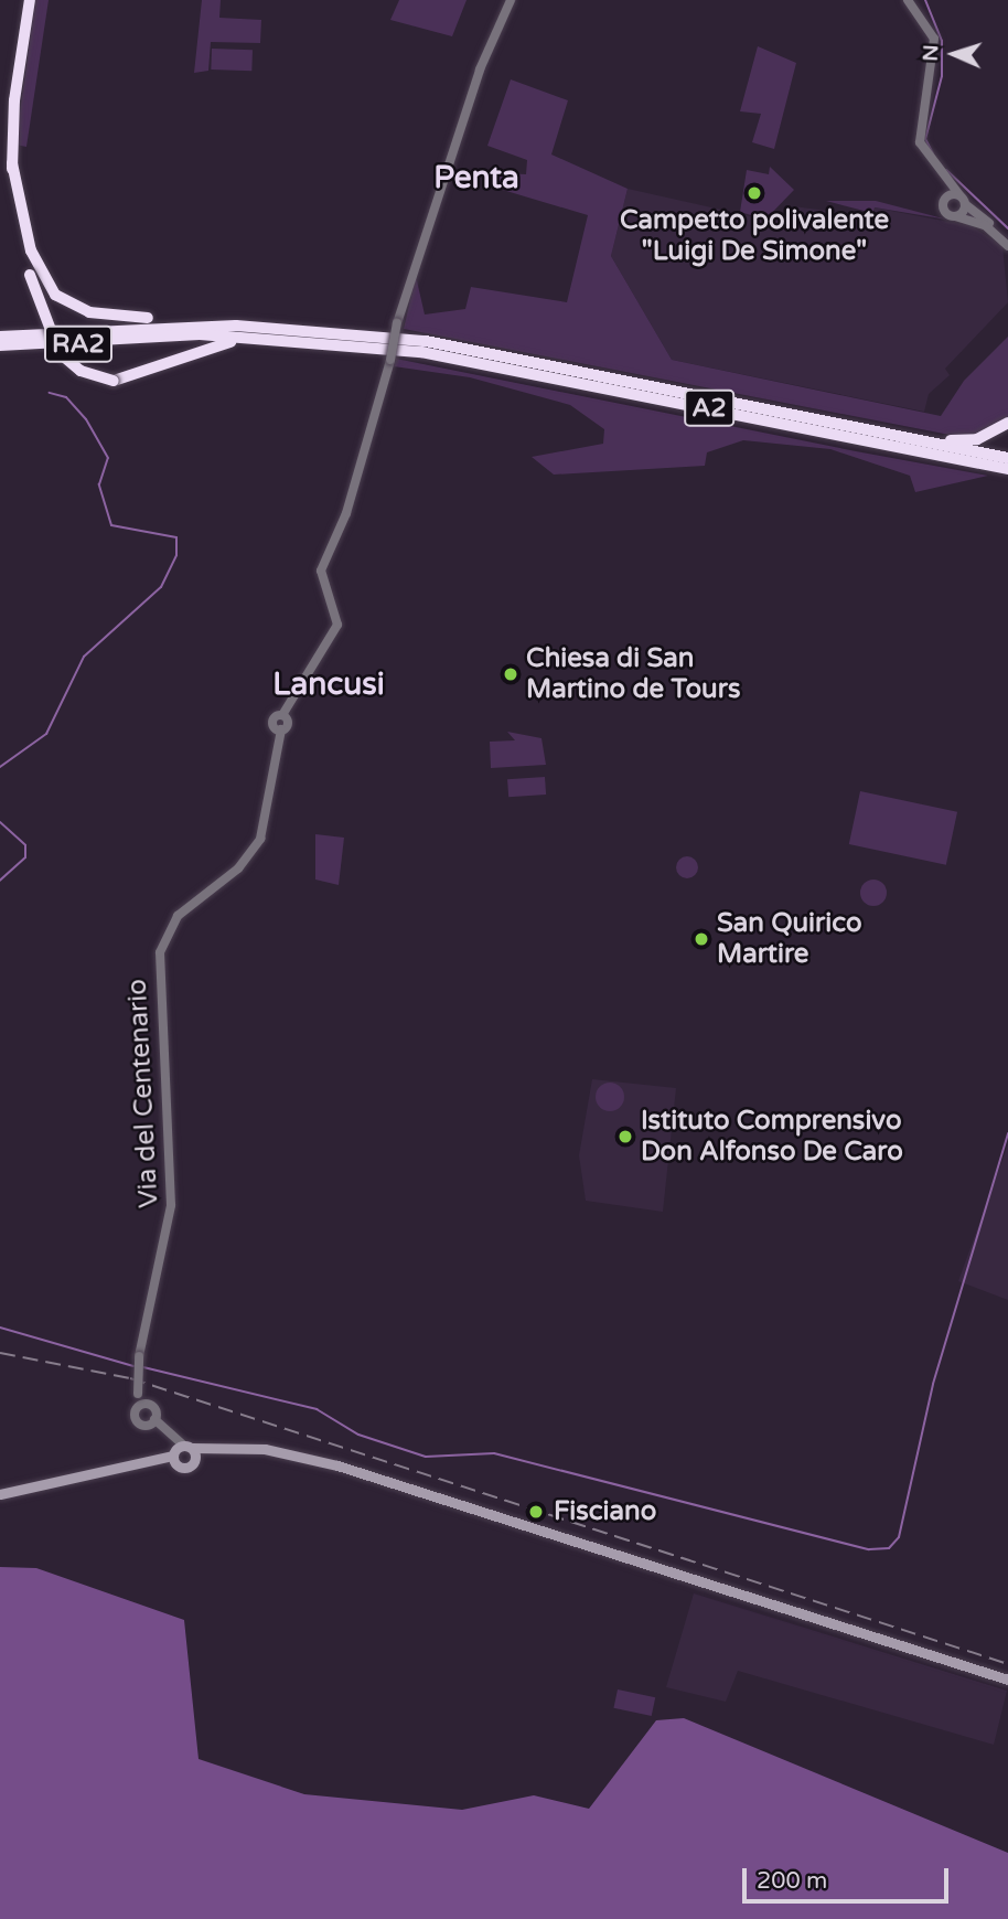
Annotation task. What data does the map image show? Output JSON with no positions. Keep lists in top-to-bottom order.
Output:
{
  "streets": {
    "highway": ["RA2", "A2"],
    "street": ["Via del Centenario"]
  },
  "crossings": [
    ["RA2", "A2"]
  ],
  "districts": ["Penta", "Lancusi"],
  "places": [
    "Campetto polivalente \"Luigi De Simone\"",
    "Chiesa di San Martino de Tours",
    "San Quirico Martire",
    "Istituto Comprensivo Don Alfonso De Caro",
    "Fisciano"
  ],
  "scale_bar": "200 m",
  "north": "left"
}
